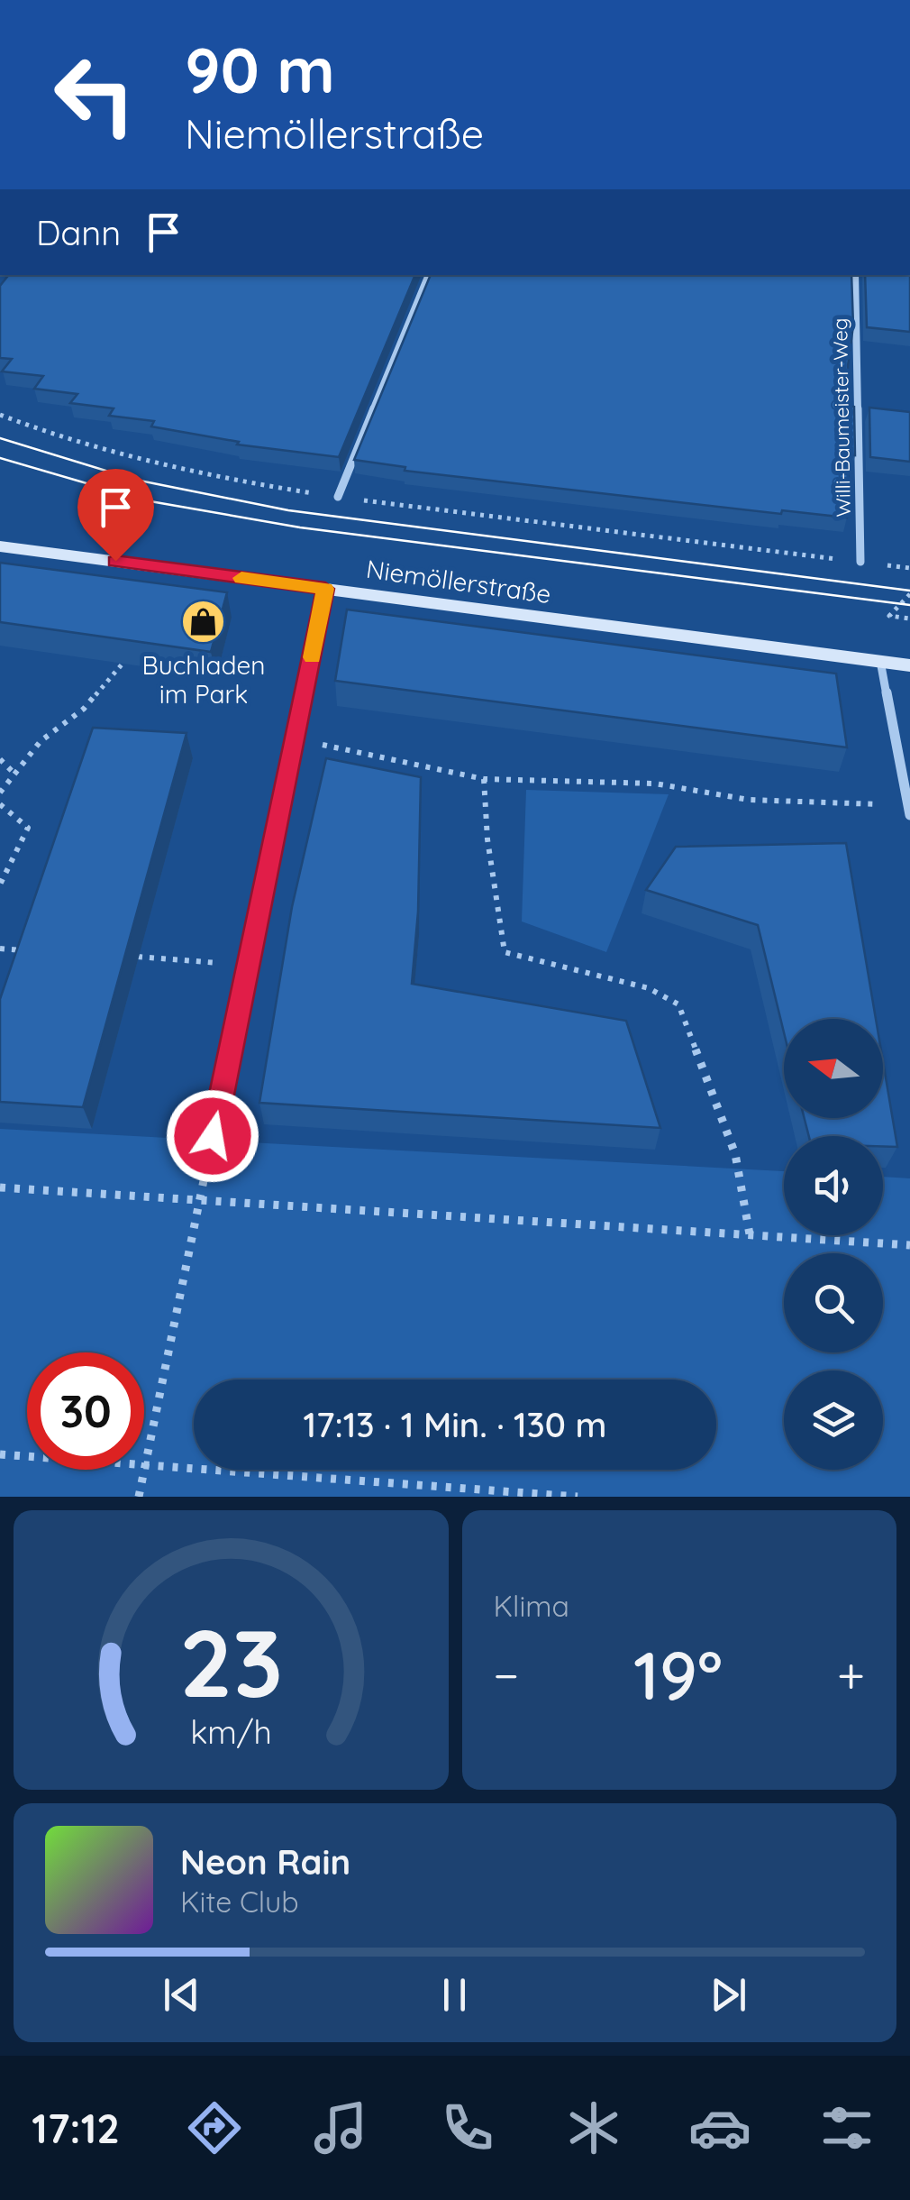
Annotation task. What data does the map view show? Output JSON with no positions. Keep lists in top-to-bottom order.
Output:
{
  "streets": {
    "main road": ["Niemöllerstraße"],
    "street": ["Willi-Baumeister-Weg"]
  },
  "places": {
    "shop": ["Buchladen im Park"]
  },
  "north": "left",
  "page": {
    "turn": ["90 m", "Niemöllerstraße"],
    "then": "Dann",
    "limit": "30",
    "trip": "17:13 · 1 Min. · 130 m",
    "tile": "Klima",
    "heat": ["−", "19°", "+"],
    "song": ["Neon Rain", "Kite Club"],
    "tabs": "17:12",
    "gauge": ["23", "km/h"]
  }
}
